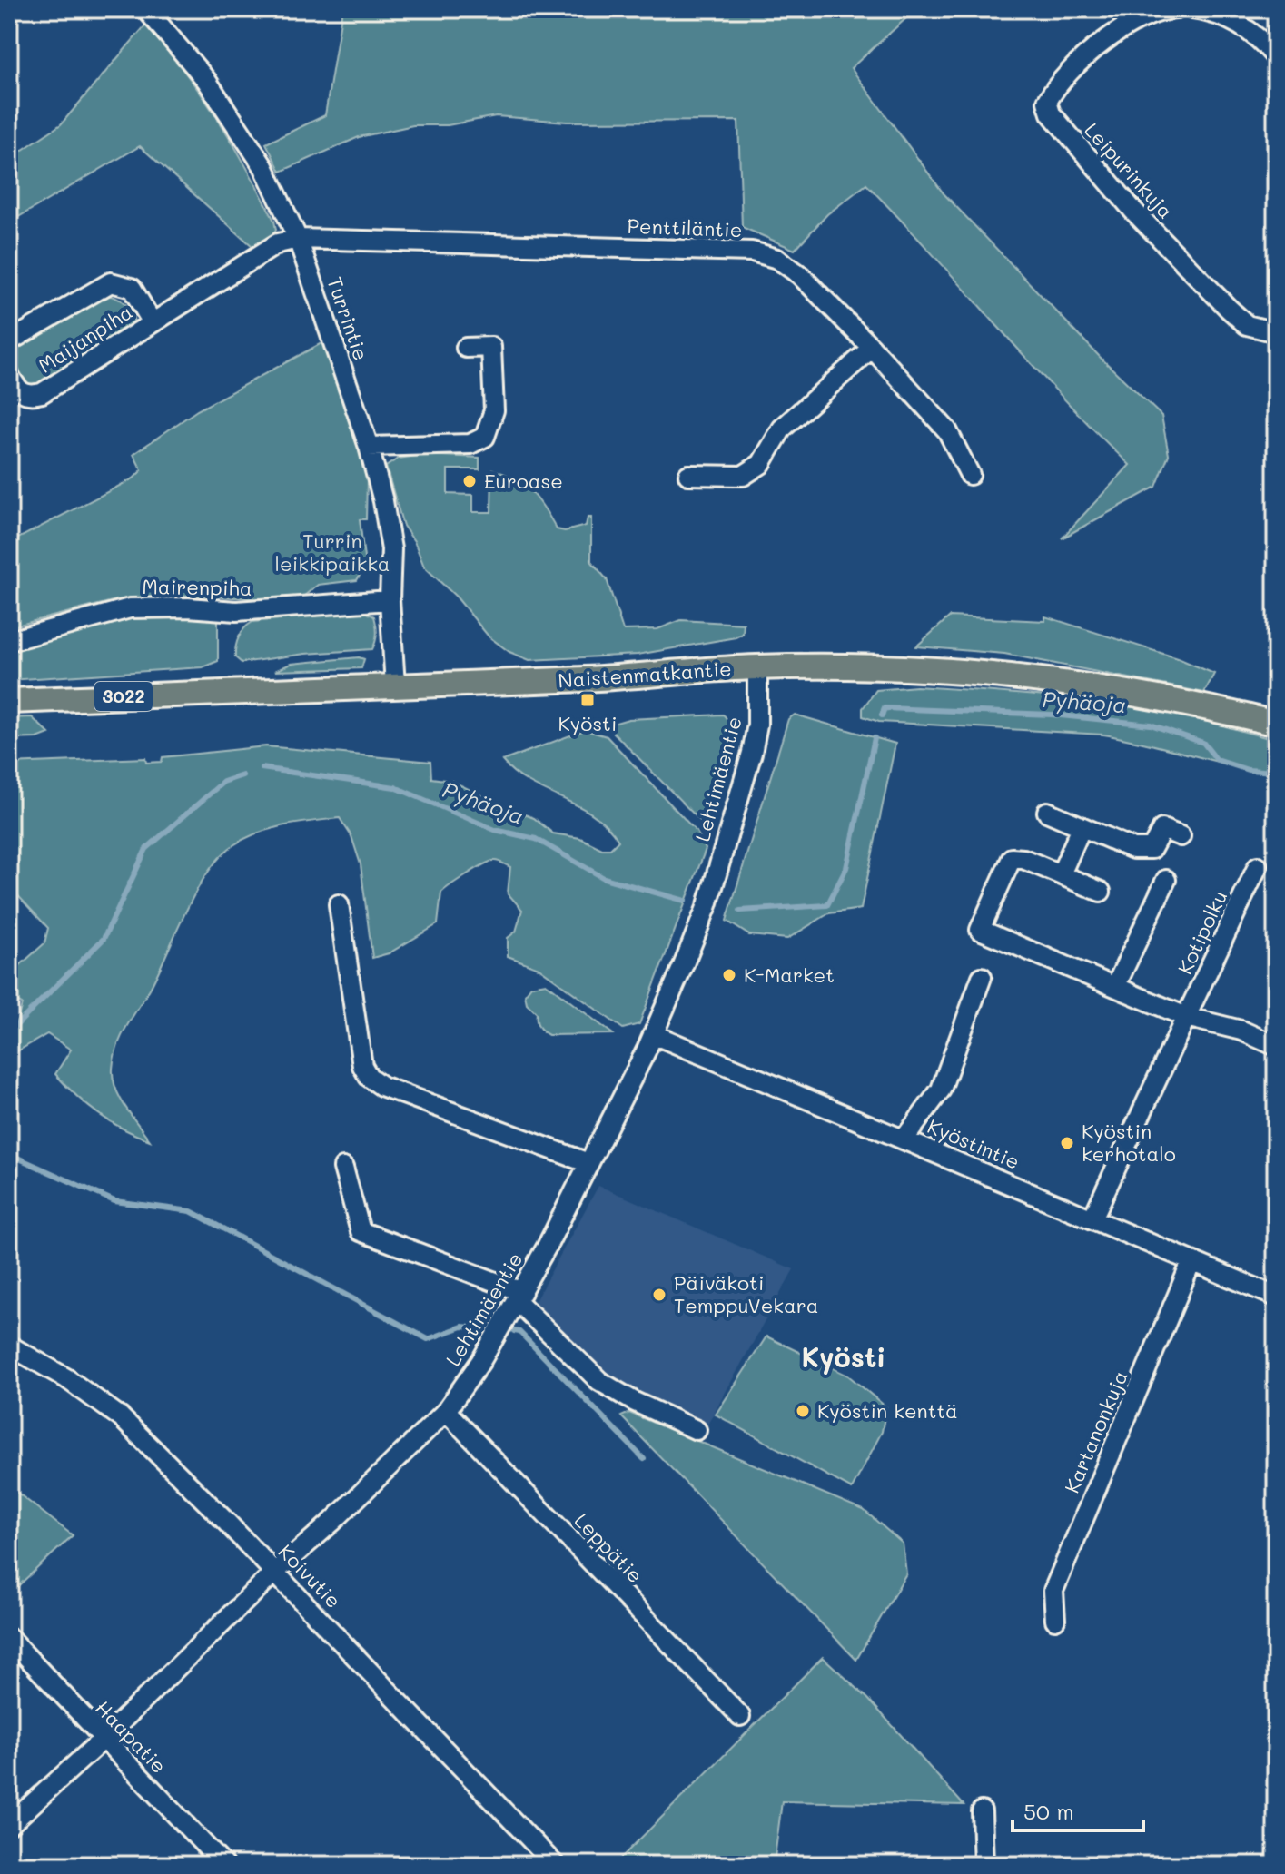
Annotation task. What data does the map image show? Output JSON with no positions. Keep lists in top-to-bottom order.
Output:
{
  "streets": {
    "main road": ["Naistenmatkantie", "3022"],
    "street": [
      "Leipurinkuja",
      "Penttiläntie",
      "Turrintie",
      "Maijanpiha",
      "Mairenpiha",
      "Lehtimäentie",
      "Kotipolku",
      "Kyöstintie",
      "Kartanonkuja",
      "Leppätie",
      "Koivutie",
      "Haapatie"
    ]
  },
  "crossings": [
    ["Penttiläntie", "Turrintie"],
    ["Penttiläntie", "Maijanpiha"],
    ["Turrintie", "Maijanpiha"],
    ["Turrintie", "Mairenpiha"],
    ["Turrintie", "Naistenmatkantie"],
    ["Naistenmatkantie", "Lehtimäentie"],
    ["Lehtimäentie", "Kyöstintie"],
    ["Lehtimäentie", "Leppätie"],
    ["Lehtimäentie", "Koivutie"],
    ["Lehtimäentie", "Haapatie"],
    ["Kotipolku", "Kyöstintie"],
    ["Kyöstintie", "Kartanonkuja"]
  ],
  "districts": ["Kyösti"],
  "water": ["Pyhäoja"],
  "parks": ["Turrin leikkipaikka"],
  "places": {
    "other": [
      "Euroase",
      "K-Market",
      "Kyöstin kerhotalo",
      "Päiväkoti TemppuVekara",
      "Kyöstin kenttä"
    ],
    "transit": ["Kyösti"]
  },
  "scale_bar": "50 m"
}
